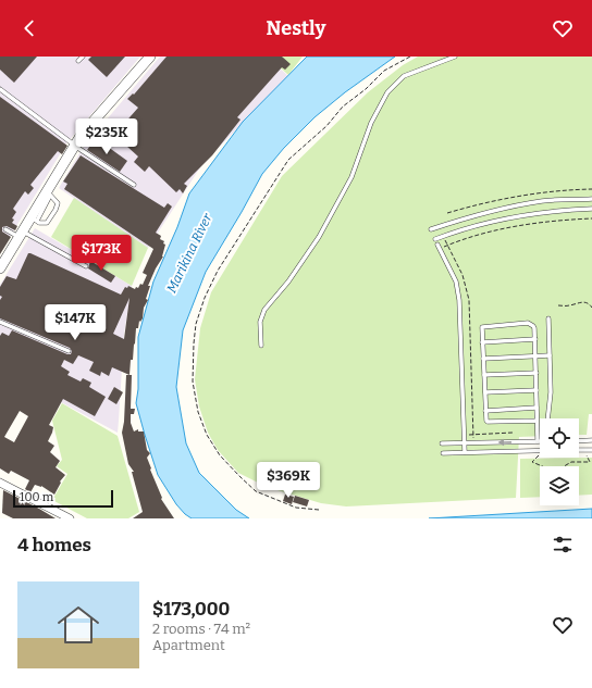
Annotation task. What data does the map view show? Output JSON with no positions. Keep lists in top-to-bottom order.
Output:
{
  "water": ["Marikina River"],
  "scale_bar": "100 m",
  "page": {
    "header": "Nestly",
    "price": [
      "$235K",
      "$173K",
      "$147K",
      "$369K"
    ],
    "scale": "100 m",
    "heading": "4 homes",
    "list": [
      {
        "name": "$173,000",
        "note": "2 rooms · 74 m² · Apartment"
      }
    ]
  }
}
